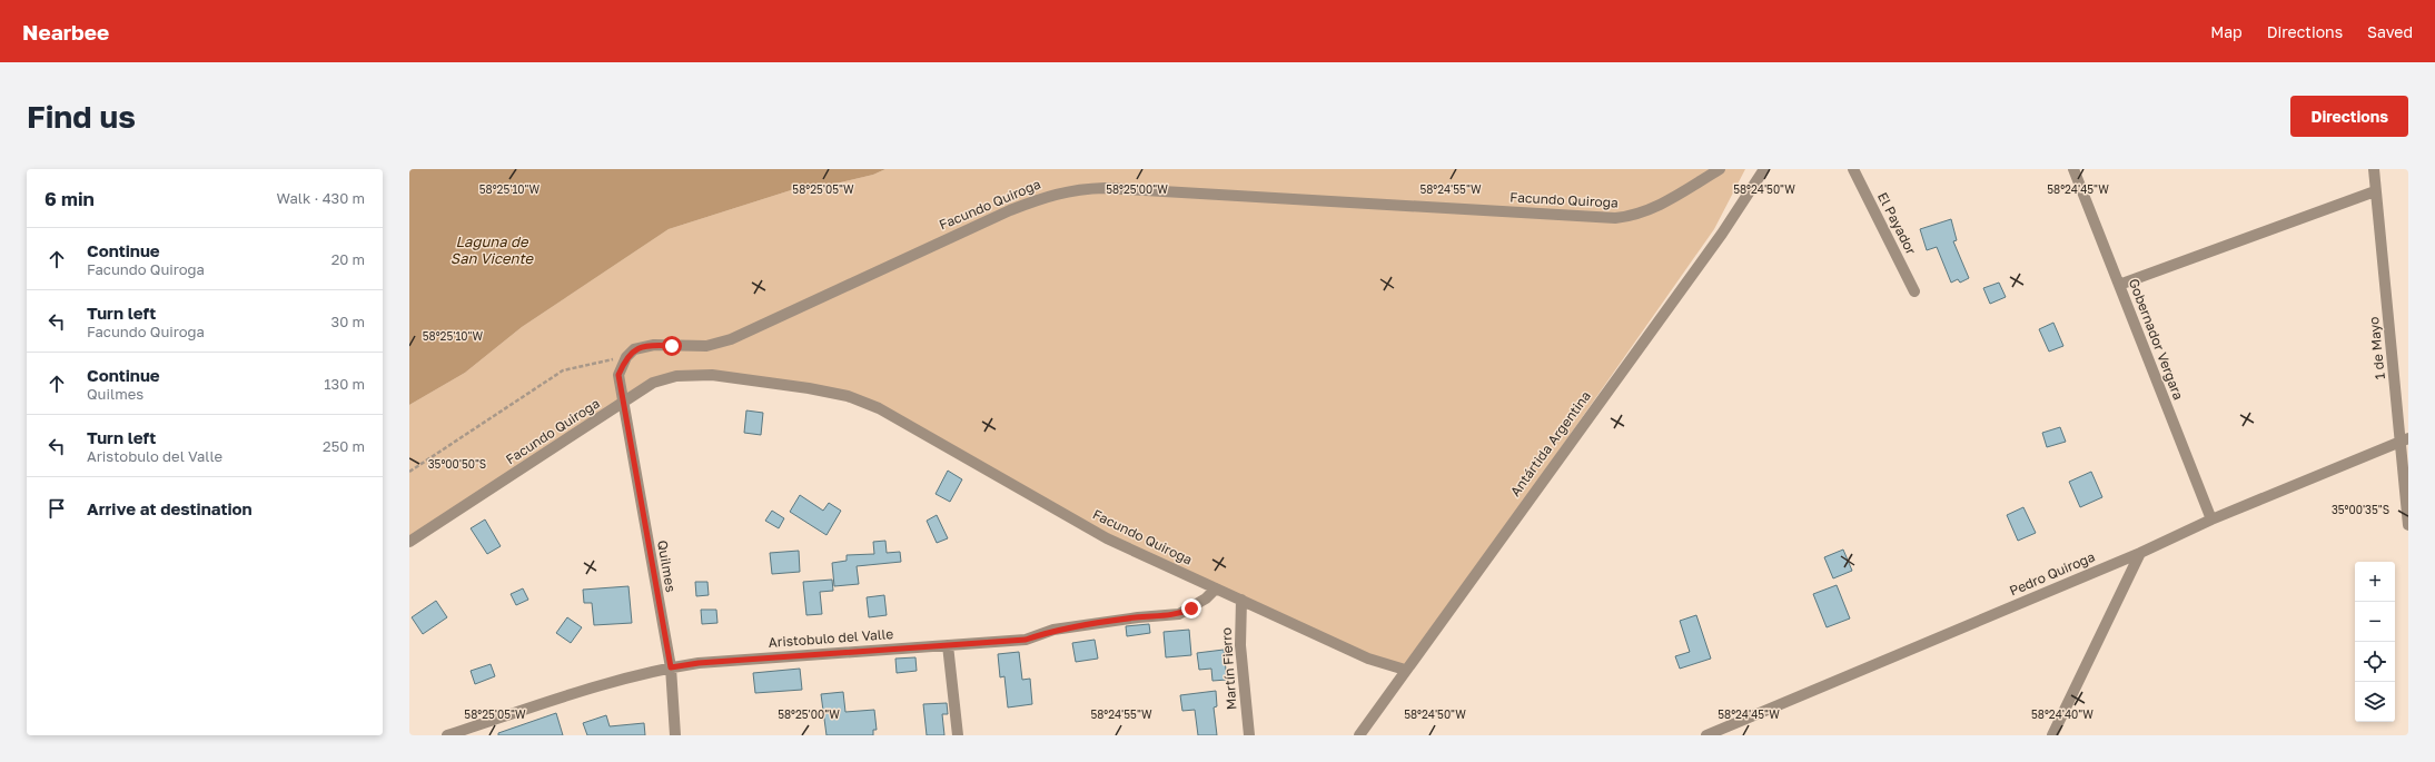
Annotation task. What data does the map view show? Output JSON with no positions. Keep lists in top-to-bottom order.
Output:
{
  "streets": {
    "street": [
      "Facundo Quiroga",
      "El Payador",
      "Gobernador Vergara",
      "1 de Mayo",
      "Antártida Argentina",
      "Quilmes",
      "Pedro Quiroga",
      "Aristobulo del Valle",
      "Martín Fierro"
    ]
  },
  "crossings": [
    ["Facundo Quiroga", "Antártida Argentina"],
    ["Facundo Quiroga", "Quilmes"],
    ["Facundo Quiroga", "Aristobulo del Valle"],
    ["Facundo Quiroga", "Martín Fierro"],
    ["Gobernador Vergara", "Pedro Quiroga"],
    ["1 de Mayo", "Pedro Quiroga"],
    ["Quilmes", "Aristobulo del Valle"]
  ],
  "water": ["Laguna de San Vicente"],
  "page": {
    "header": "Nearbee",
    "nav": ["Map", "Directions", "Saved"],
    "buttons": "Directions",
    "title": "Find us",
    "heading": ["6 min", "Walk · 430 m"],
    "list": [
      ["Continue", "Facundo Quiroga", "20 m"],
      ["Turn left", "Facundo Quiroga", "30 m"],
      ["Continue", "Quilmes", "130 m"],
      ["Turn left", "Aristobulo del Valle", "250 m"],
      "Arrive at destination"
    ],
    "map_buttons": ["+", "−"]
  },
  "coordinates": [
    "58°25'10\"W",
    "58°25'05\"W",
    "58°25'00\"W",
    "58°24'55\"W",
    "58°24'50\"W",
    "58°24'45\"W",
    "35°00'50\"S",
    "35°00'35\"S",
    "58°24'40\"W"
  ]
}
